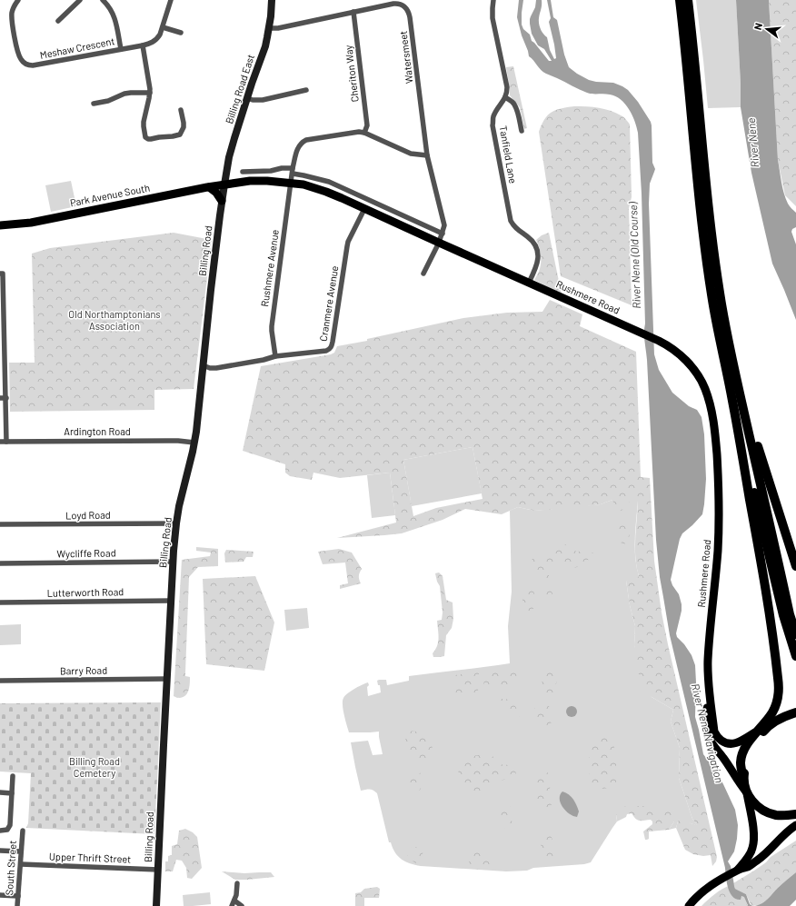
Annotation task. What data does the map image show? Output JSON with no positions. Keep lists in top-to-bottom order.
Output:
{
  "streets": {
    "main road": ["Park Avenue South", "Rushmere Road"],
    "street": [
      "Meshaw Crescent",
      "Watersmeet",
      "Cheriton Way",
      "Billing Road East",
      "Tanfield Lane",
      "Billing Road",
      "Rushmere Avenue",
      "Cranmere Avenue",
      "Ardington Road",
      "Loyd Road",
      "Wycliffe Road",
      "Lutterworth Road",
      "Barry Road",
      "Upper Thrift Street",
      "South Street"
    ]
  },
  "crossings": [
    ["Watersmeet", "Cheriton Way"],
    ["Watersmeet", "Billing Road East"],
    ["Watersmeet", "Rushmere Road"],
    ["Cheriton Way", "Rushmere Avenue"],
    ["Billing Road East", "Park Avenue South"],
    ["Billing Road East", "Billing Road"],
    ["Billing Road East", "Rushmere Road"],
    ["Tanfield Lane", "Rushmere Road"],
    ["Park Avenue South", "Billing Road"],
    ["Park Avenue South", "Rushmere Road"],
    ["Billing Road", "Rushmere Road"],
    ["Billing Road", "Ardington Road"],
    ["Billing Road", "Loyd Road"],
    ["Billing Road", "Wycliffe Road"],
    ["Billing Road", "Lutterworth Road"],
    ["Billing Road", "Barry Road"],
    ["Billing Road", "Upper Thrift Street"],
    ["Rushmere Avenue", "Rushmere Road"],
    ["Rushmere Avenue", "Cranmere Avenue"],
    ["Rushmere Road", "Cranmere Avenue"],
    ["Upper Thrift Street", "South Street"]
  ],
  "water": ["River Nene", "River Nene (Old Course)", "River Nene Navigation"],
  "parks": ["Old Northamptonians Association", "Billing Road Cemetery"],
  "north": "left"
}
